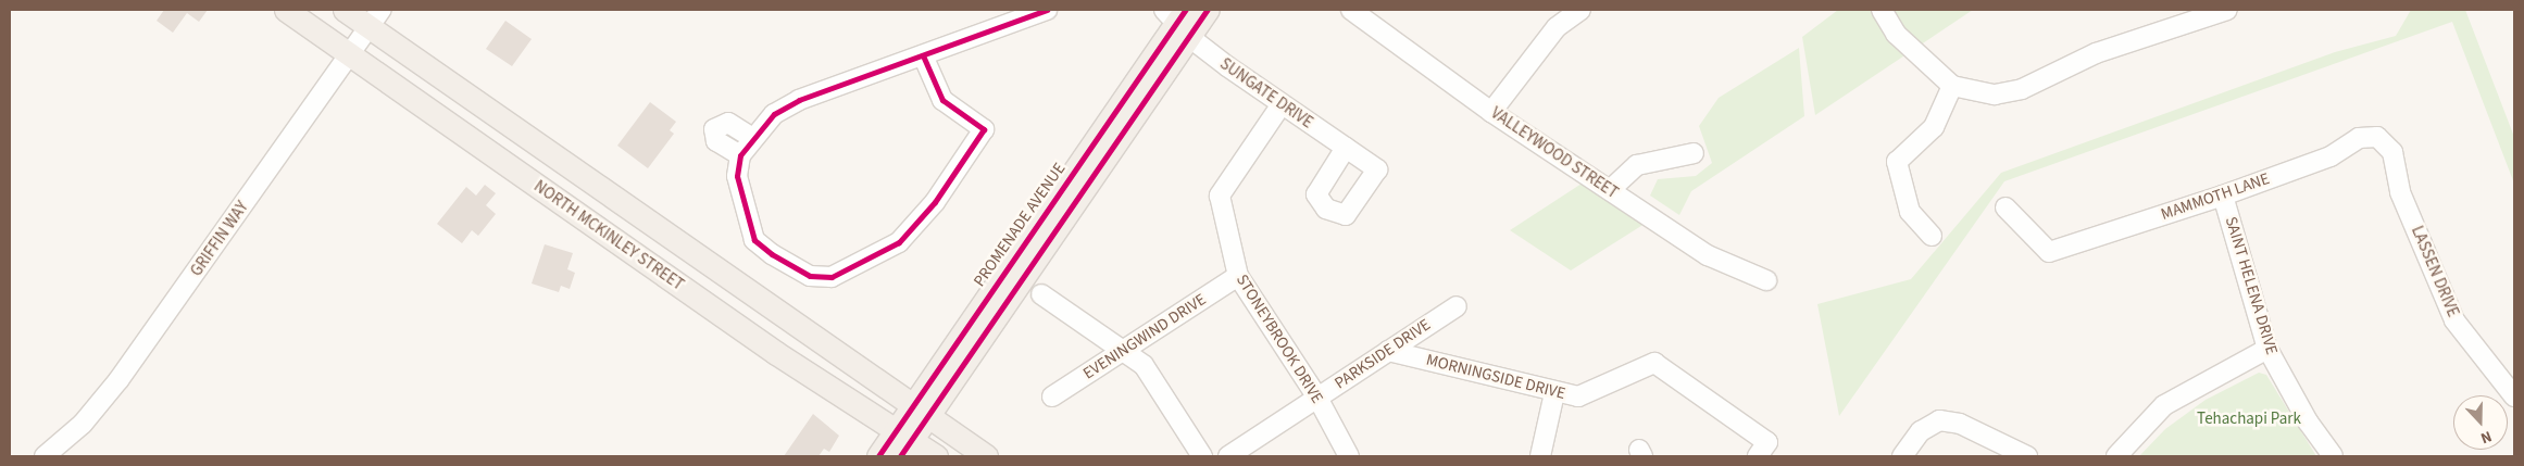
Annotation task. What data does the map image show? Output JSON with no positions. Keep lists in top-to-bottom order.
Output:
{
  "streets": {
    "main road": ["PROMENADE AVENUE", "NORTH MCKINLEY STREET"],
    "street": [
      "SUNGATE DRIVE",
      "VALLEYWOOD STREET",
      "MAMMOTH LANE",
      "GRIFFIN WAY",
      "LASSEN DRIVE",
      "SAINT HELENA DRIVE",
      "EVENINGWIND DRIVE",
      "STONEYBROOK DRIVE",
      "PARKSIDE DRIVE",
      "MORNINGSIDE DRIVE"
    ]
  },
  "crossings": [
    ["SUNGATE DRIVE", "PROMENADE AVENUE"],
    ["SUNGATE DRIVE", "STONEYBROOK DRIVE"],
    ["MAMMOTH LANE", "LASSEN DRIVE"],
    ["MAMMOTH LANE", "SAINT HELENA DRIVE"],
    ["PROMENADE AVENUE", "NORTH MCKINLEY STREET"],
    ["NORTH MCKINLEY STREET", "GRIFFIN WAY"],
    ["EVENINGWIND DRIVE", "STONEYBROOK DRIVE"],
    ["STONEYBROOK DRIVE", "PARKSIDE DRIVE"],
    ["PARKSIDE DRIVE", "MORNINGSIDE DRIVE"]
  ],
  "parks": ["Tehachapi Park"],
  "north": "bottom"
}
